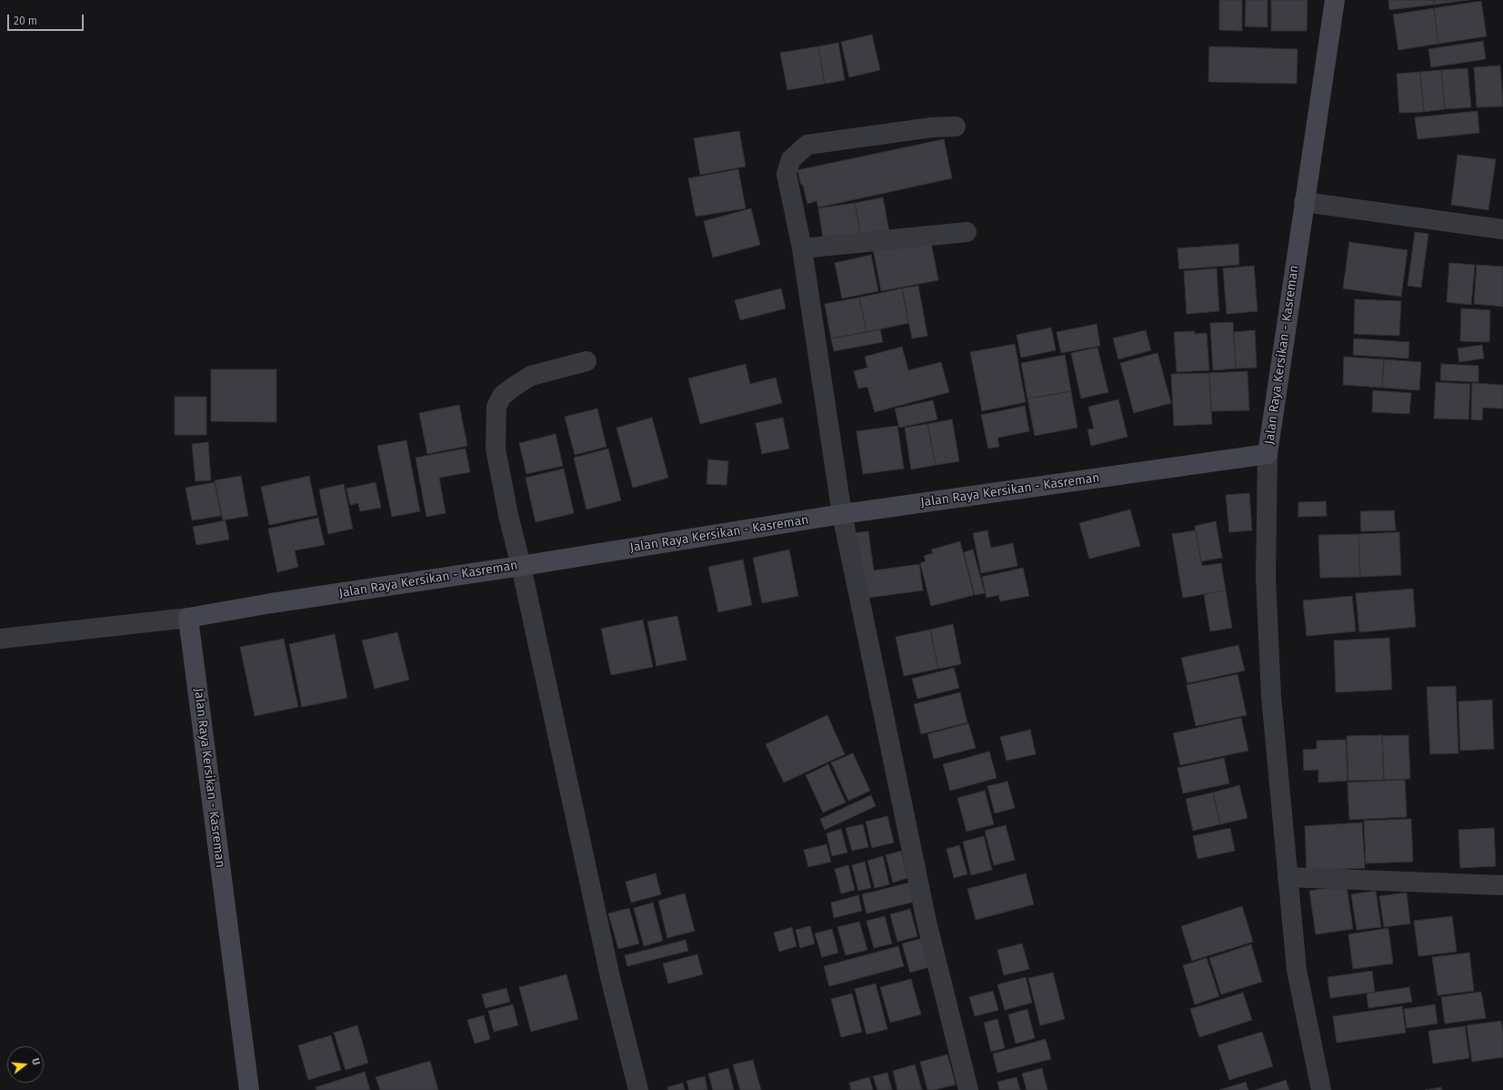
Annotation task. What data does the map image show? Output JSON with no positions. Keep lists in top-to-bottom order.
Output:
{
  "streets": {
    "street": ["Jalan Raya Kersikan - Kasreman"]
  },
  "scale_bar": "20 m",
  "north": "right"
}
